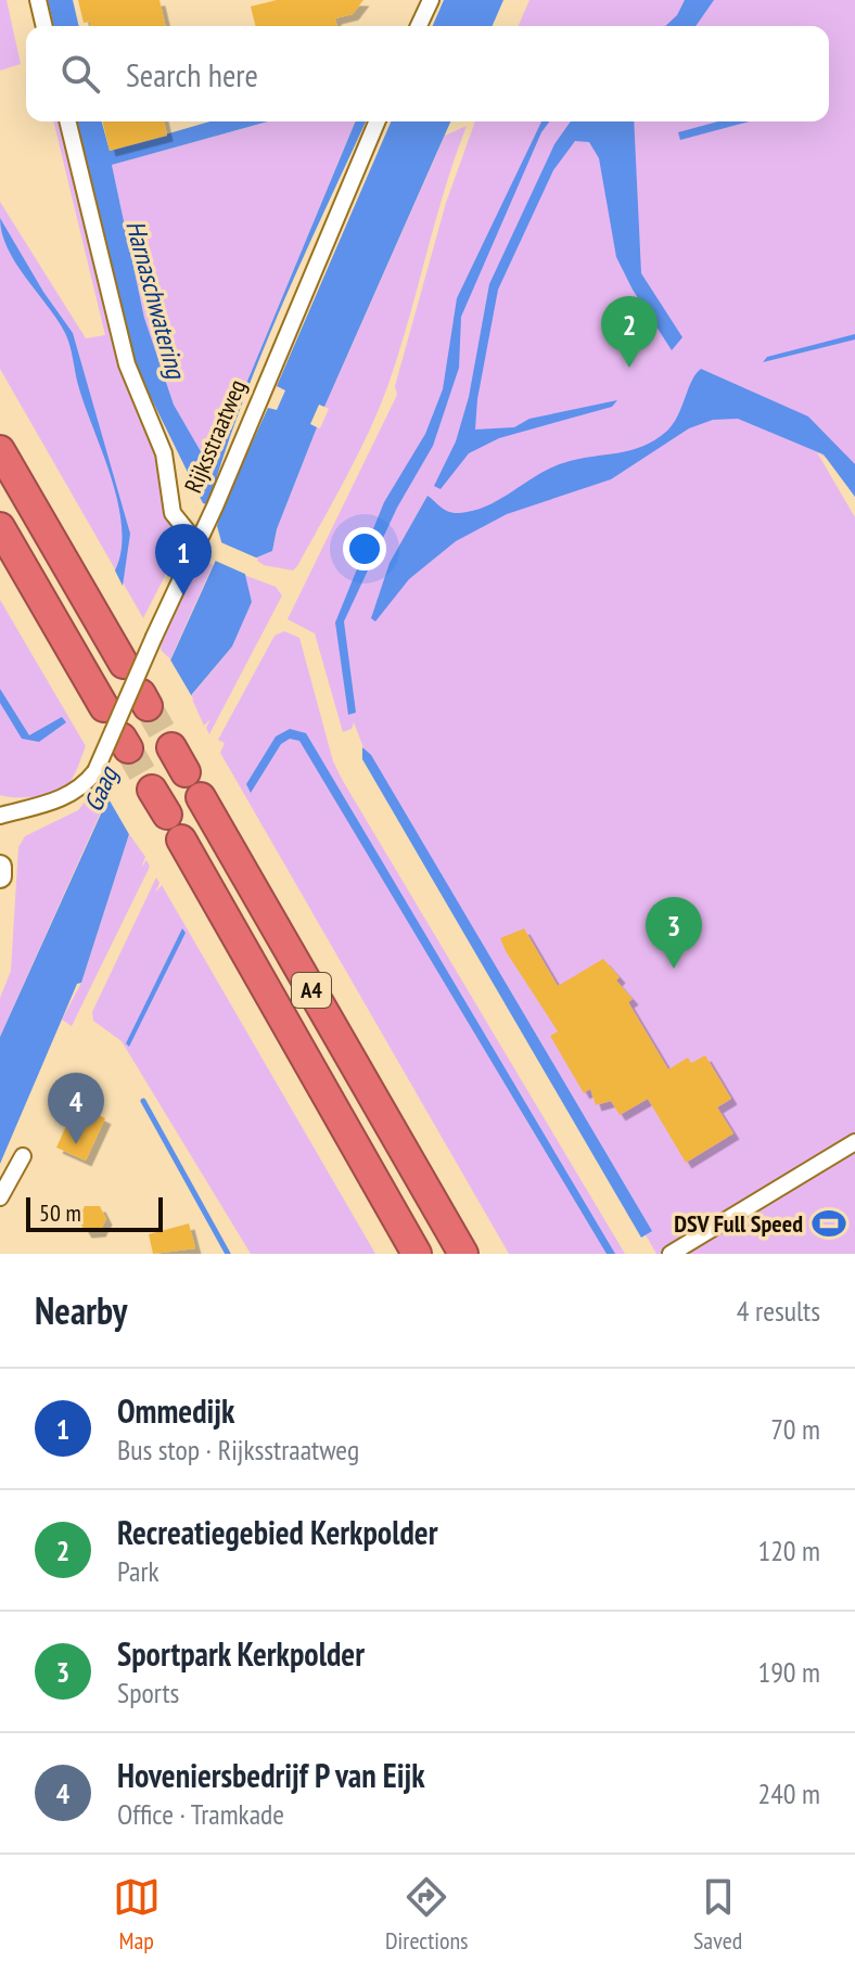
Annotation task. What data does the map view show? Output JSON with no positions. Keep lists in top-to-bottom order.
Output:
{
  "streets": {
    "highway": ["A4"],
    "street": ["Rijksstraatweg"]
  },
  "water": ["Harnaschwatering", "Gaag"],
  "places": {
    "sports": ["DSV Full Speed"]
  },
  "scale_bar": "50 m",
  "page": {
    "search": "Search here",
    "pins": [
      "2",
      "1",
      "3",
      "4"
    ],
    "scale": "50 m",
    "heading": ["Nearby", "4 results"],
    "list": [
      {
        "mark": "1",
        "name": "Ommedijk",
        "note": "Bus stop · Rijksstraatweg",
        "value": "70 m"
      },
      {
        "mark": "2",
        "name": "Recreatiegebied Kerkpolder",
        "note": "Park",
        "value": "120 m"
      },
      {
        "mark": "3",
        "name": "Sportpark Kerkpolder",
        "note": "Sports",
        "value": "190 m"
      },
      {
        "mark": "4",
        "name": "Hoveniersbedrijf P van Eijk",
        "note": "Office · Tramkade",
        "value": "240 m"
      }
    ],
    "nav": ["Map", "Directions", "Saved"]
  }
}
